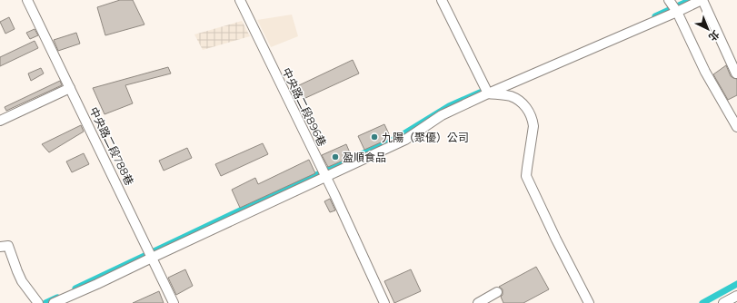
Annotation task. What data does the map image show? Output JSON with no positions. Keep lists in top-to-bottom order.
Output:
{
  "streets": {
    "street": ["中央路二段896巷", "中央路二段788巷"]
  },
  "places": ["九陽（聚優）公司", "盈順食品"],
  "north": "bottom right"
}
